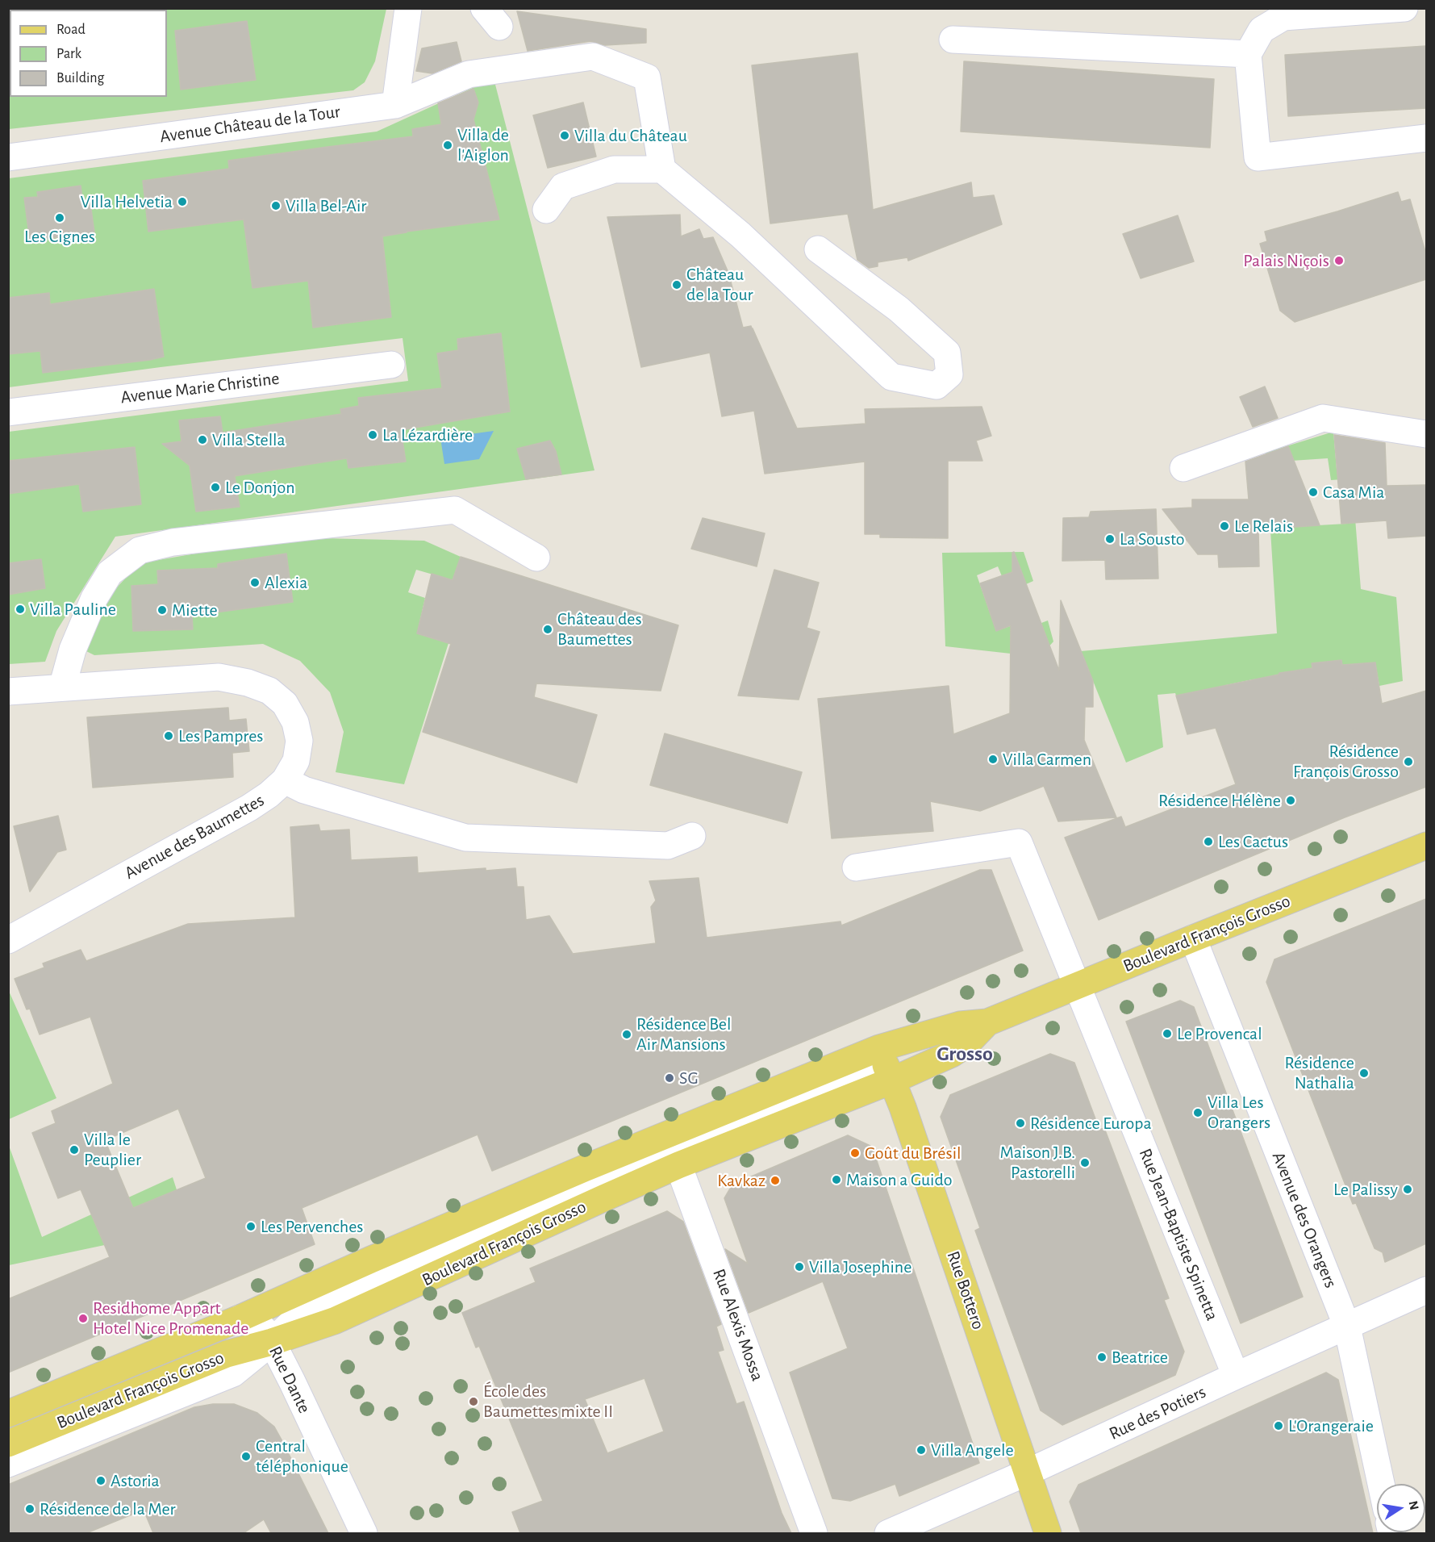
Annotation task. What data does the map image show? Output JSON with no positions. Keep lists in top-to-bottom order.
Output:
{
  "streets": {
    "main road": ["Boulevard François Grosso", "Rue Bottero"],
    "street": [
      "Avenue Château de la Tour",
      "Avenue Marie Christine",
      "Avenue des Baumettes",
      "Avenue des Orangers",
      "Rue Jean-Baptiste Spinetta",
      "Rue Alexis Mossa",
      "Rue Dante",
      "Rue des Potiers"
    ]
  },
  "crossings": [
    ["Boulevard François Grosso", "Avenue des Orangers"],
    ["Boulevard François Grosso", "Rue Jean-Baptiste Spinetta"],
    ["Boulevard François Grosso", "Rue Bottero"],
    ["Boulevard François Grosso", "Rue Alexis Mossa"],
    ["Boulevard François Grosso", "Rue Dante"],
    ["Avenue des Orangers", "Rue des Potiers"],
    ["Rue Jean-Baptiste Spinetta", "Rue des Potiers"],
    ["Rue Bottero", "Rue des Potiers"]
  ],
  "districts": ["Grosso"],
  "places": [
    "Villa du Château",
    "Villa de l'Aiglon",
    "Villa Helvetia",
    "Villa Bel-Air",
    "Les Cignes",
    "Palais Niçois",
    "Château de la Tour",
    "La Lézardière",
    "Villa Stella",
    "Le Donjon",
    "Casa Mia",
    "Le Relais",
    "La Sousto",
    "Alexia",
    "Villa Pauline",
    "Miette",
    "Château des Baumettes",
    "Les Pampres",
    "Villa Carmen",
    "Résidence François Grosso",
    "Résidence Hélène",
    "Les Cactus",
    "Le Provencal",
    "Résidence Bel Air Mansions",
    "Résidence Nathalia",
    "SG",
    "Villa Les Orangers",
    "Résidence Europa",
    "Villa le Peuplier",
    "Goût du Brésil",
    "Maison J.B. Pastorelli",
    "Maison a Guido",
    "Kavkaz",
    "Le Palissy",
    "Les Pervenches",
    "Villa Josephine",
    "Residhome Appart Hotel Nice Promenade",
    "Beatrice",
    "École des Baumettes mixte II",
    "L'Orangeraie",
    "Villa Angele",
    "Central téléphonique",
    "Astoria",
    "Résidence de la Mer"
  ],
  "legend": ["Road", "Park", "Building"],
  "north": "right"
}
